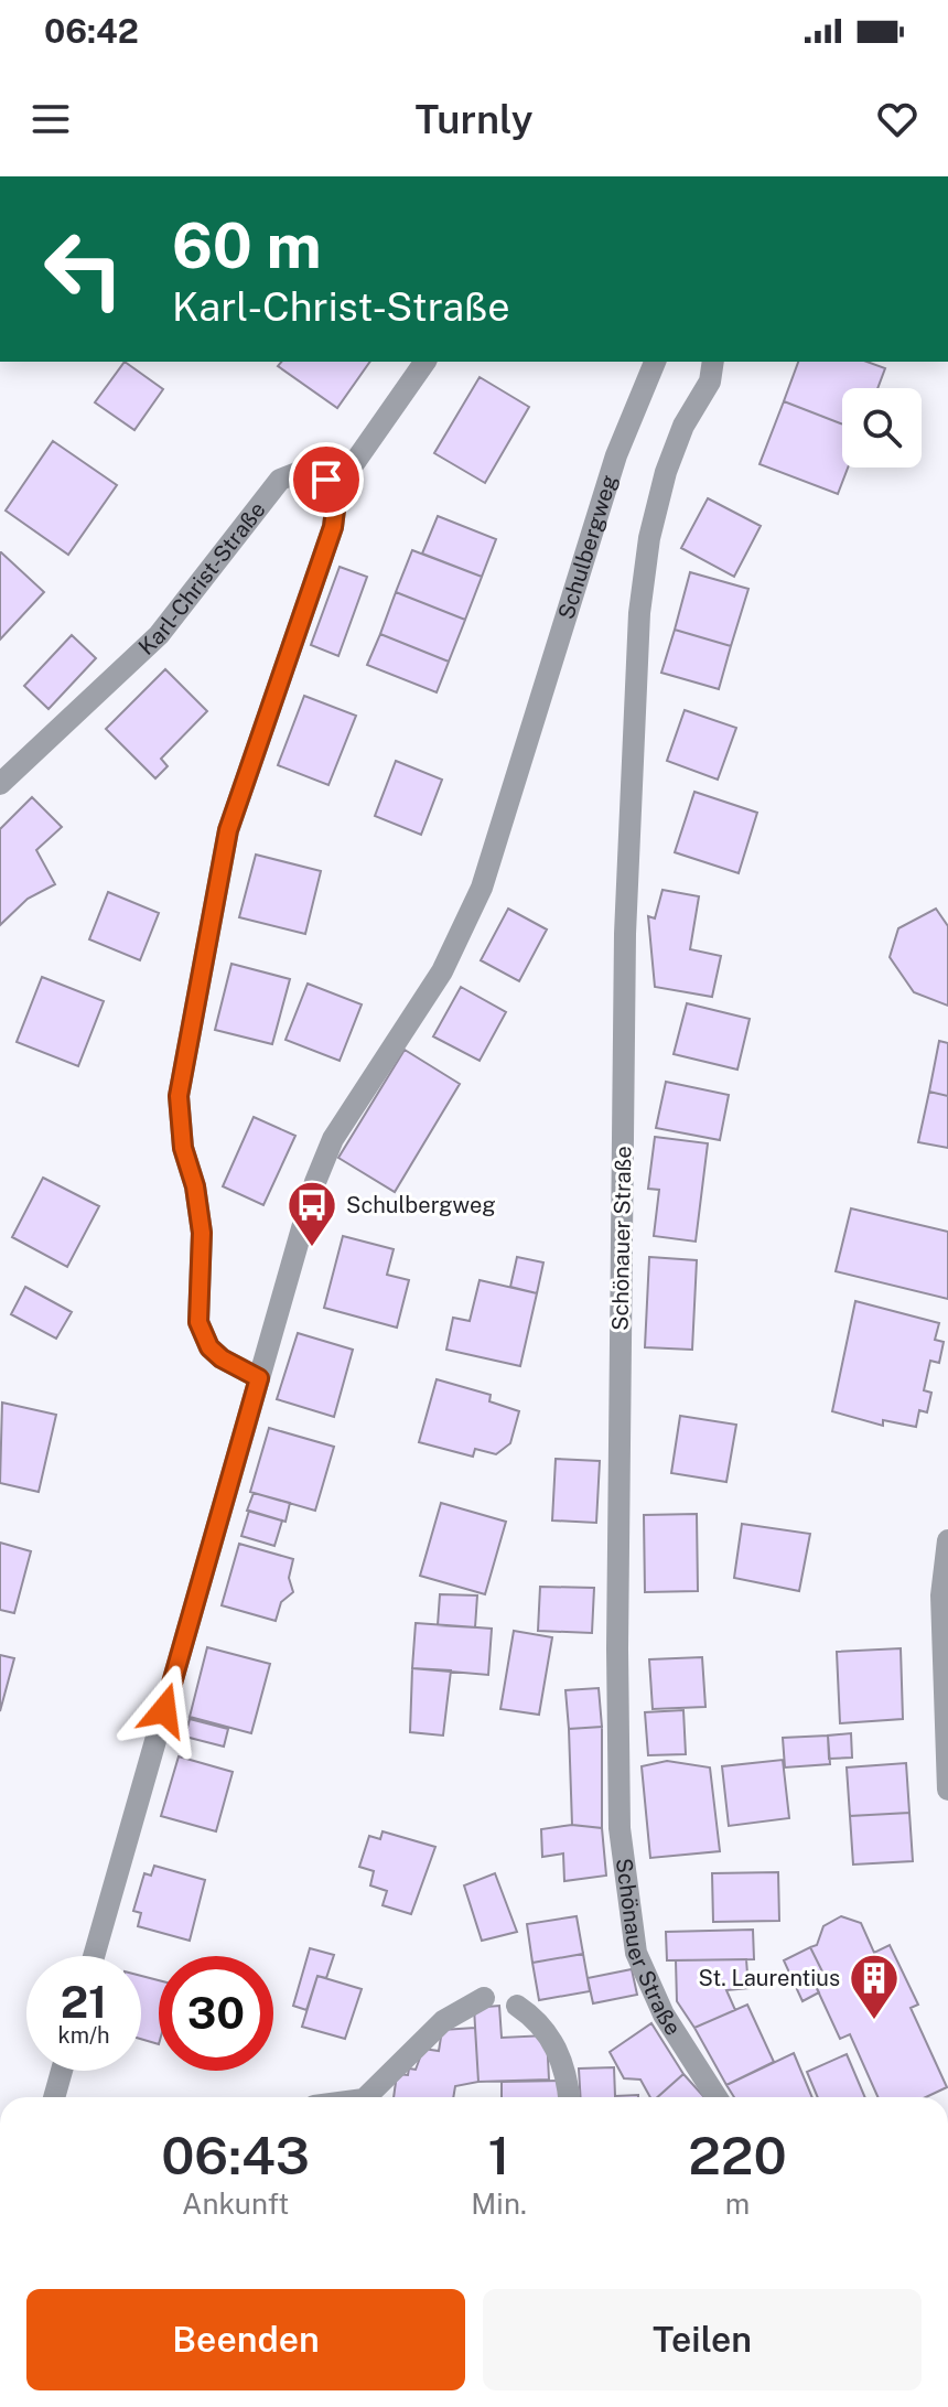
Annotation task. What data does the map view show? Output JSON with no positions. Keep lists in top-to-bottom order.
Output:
{
  "streets": {
    "street": ["Schulbergweg", "Karl-Christ-Straße", "Schönauer Straße"]
  },
  "places": {
    "bus stop": ["Schulbergweg"],
    "building": ["St. Laurentius"]
  },
  "page": {
    "status": "06:42",
    "header": "Turnly",
    "turn": ["60 m", "Karl-Christ-Straße"],
    "speed": "21 km/h",
    "limit": "30",
    "eta": [
      "06:43",
      "Ankunft",
      "1",
      "Min.",
      "220",
      "m"
    ],
    "buttons": ["Beenden", "Teilen"]
  }
}
